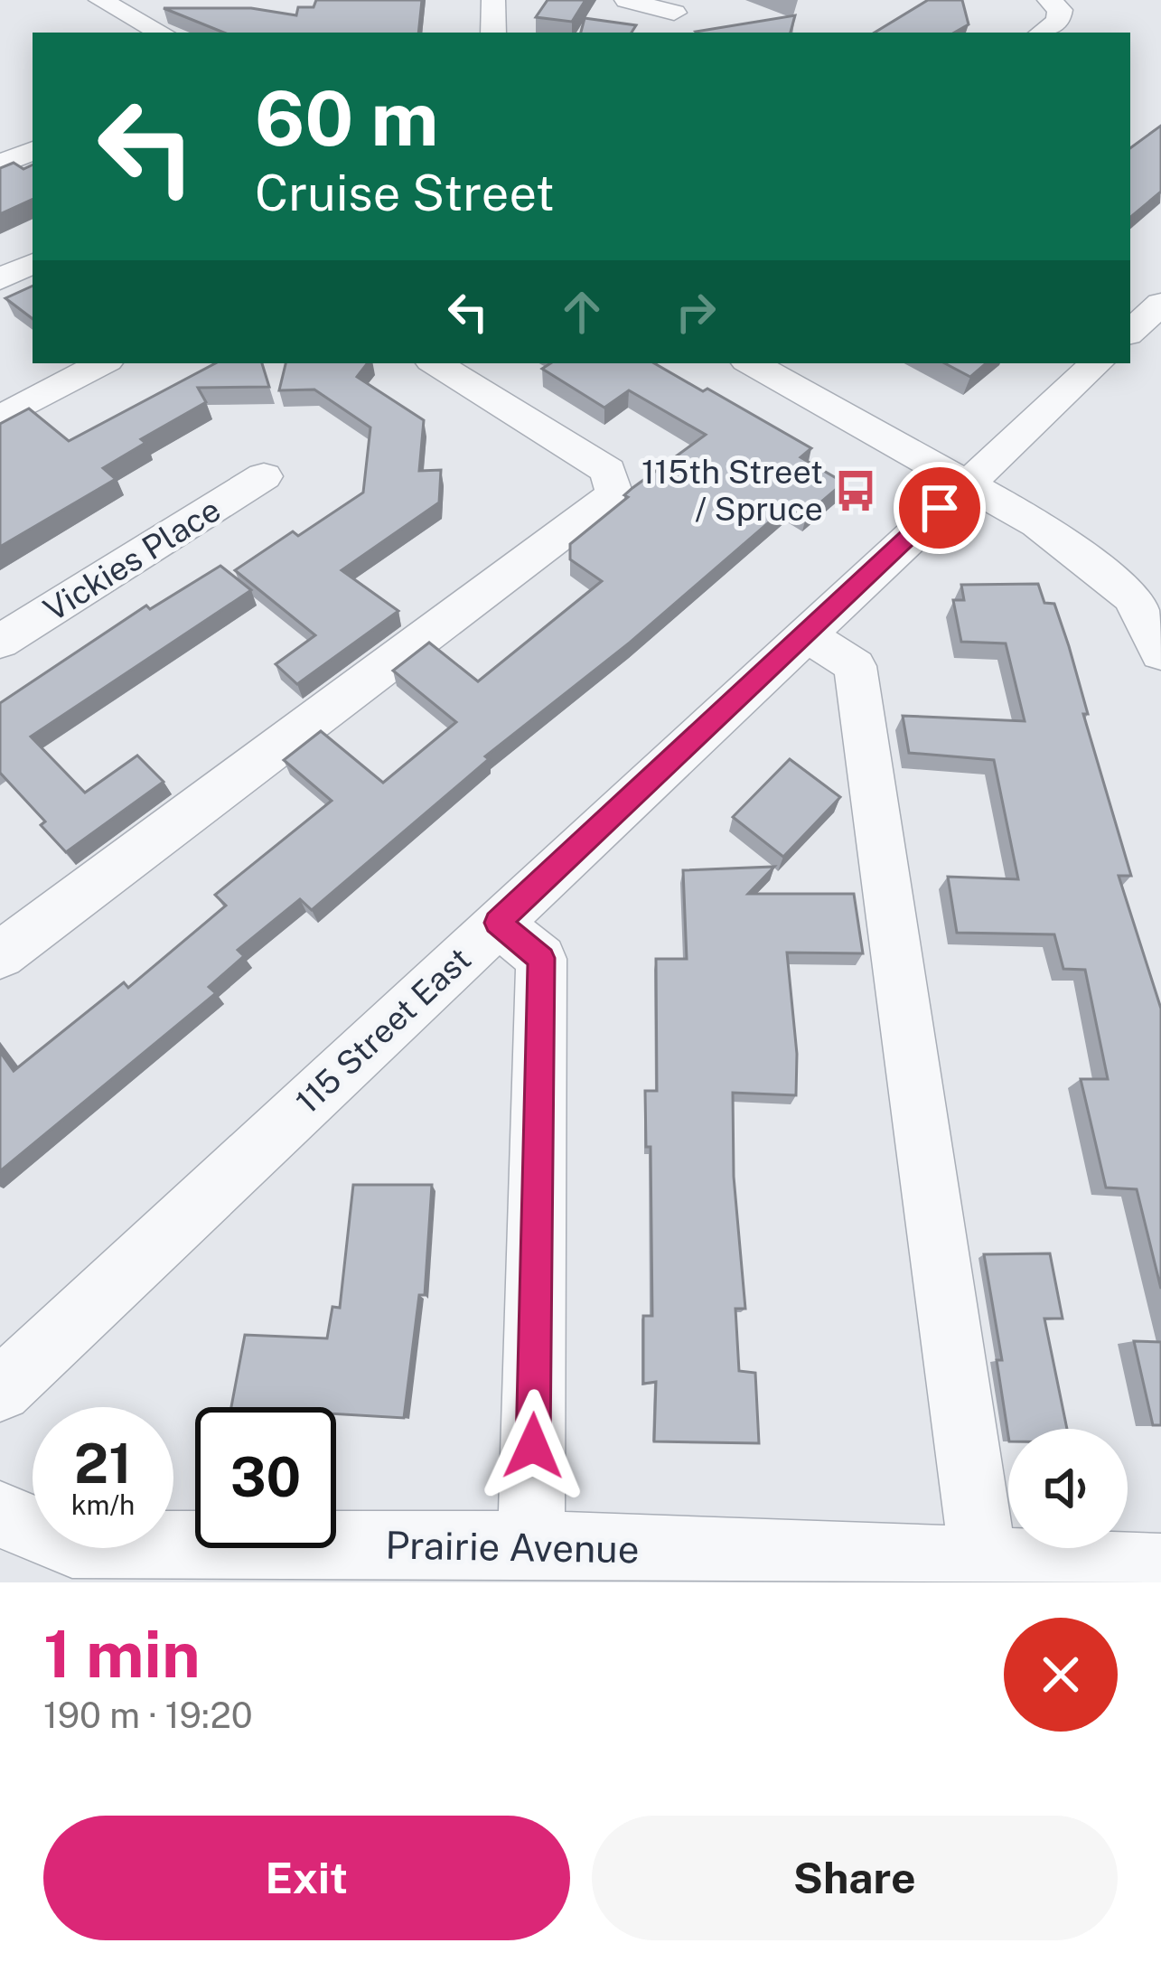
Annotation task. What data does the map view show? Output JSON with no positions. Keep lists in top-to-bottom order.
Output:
{
  "streets": {
    "street": ["Vickies Place", "115 Street East", "Prairie Avenue"]
  },
  "places": {
    "bus stop": ["115th Street / Spruce"]
  },
  "page": {
    "turn": ["60 m", "Cruise Street"],
    "speed": "21 km/h",
    "limit": "30",
    "heading": ["1 min", "190 m · 19:20"],
    "buttons": ["Exit", "Share"]
  }
}
